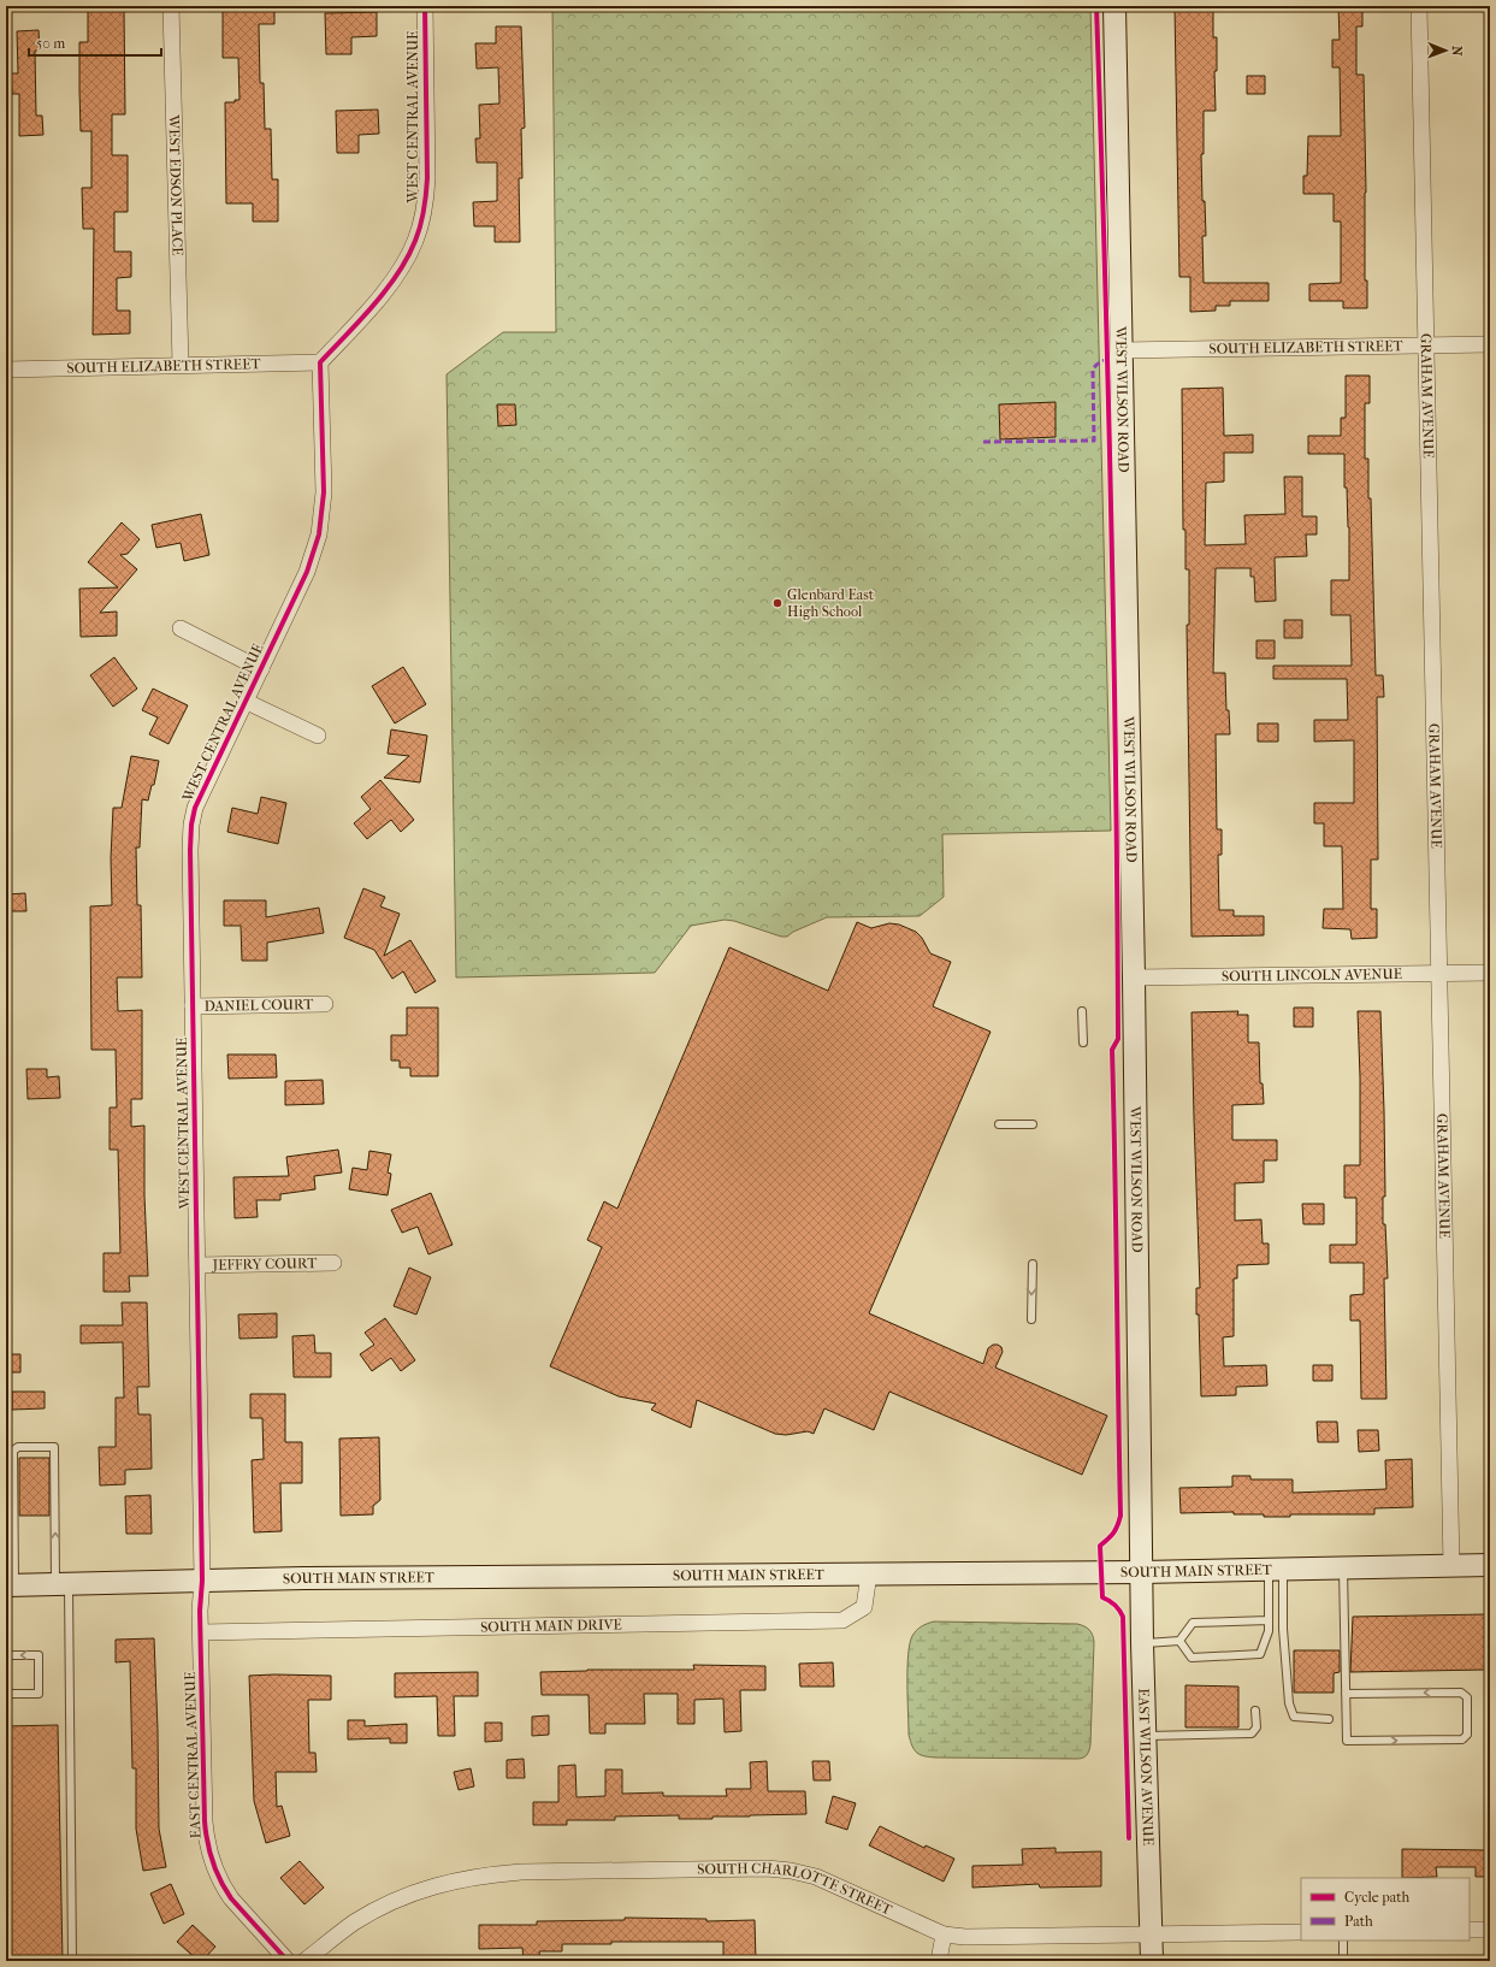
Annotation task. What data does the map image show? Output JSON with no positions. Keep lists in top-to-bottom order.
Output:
{
  "streets": {
    "street": [
      "WEST CENTRAL AVENUE",
      "WEST EDSON PLACE",
      "SOUTH ELIZABETH STREET",
      "GRAHAM AVENUE",
      "WEST WILSON ROAD",
      "SOUTH LINCOLN AVENUE",
      "DANIEL COURT",
      "JEFFRY COURT",
      "SOUTH MAIN STREET",
      "SOUTH MAIN DRIVE",
      "EAST CENTRAL AVENUE",
      "EAST WILSON AVENUE",
      "SOUTH CHARLOTTE STREET"
    ]
  },
  "crossings": [
    ["WEST CENTRAL AVENUE", "SOUTH ELIZABETH STREET"],
    ["WEST CENTRAL AVENUE", "DANIEL COURT"],
    ["WEST CENTRAL AVENUE", "JEFFRY COURT"],
    ["WEST CENTRAL AVENUE", "SOUTH MAIN STREET"],
    ["WEST CENTRAL AVENUE", "EAST CENTRAL AVENUE"],
    ["WEST EDSON PLACE", "SOUTH ELIZABETH STREET"],
    ["SOUTH ELIZABETH STREET", "GRAHAM AVENUE"],
    ["SOUTH ELIZABETH STREET", "WEST WILSON ROAD"],
    ["GRAHAM AVENUE", "SOUTH LINCOLN AVENUE"],
    ["GRAHAM AVENUE", "SOUTH MAIN STREET"],
    ["WEST WILSON ROAD", "SOUTH LINCOLN AVENUE"],
    ["WEST WILSON ROAD", "SOUTH MAIN STREET"],
    ["WEST WILSON ROAD", "EAST WILSON AVENUE"],
    ["SOUTH MAIN STREET", "SOUTH MAIN DRIVE"],
    ["SOUTH MAIN STREET", "EAST CENTRAL AVENUE"],
    ["SOUTH MAIN STREET", "EAST WILSON AVENUE"],
    ["SOUTH MAIN DRIVE", "EAST CENTRAL AVENUE"],
    ["EAST WILSON AVENUE", "SOUTH CHARLOTTE STREET"]
  ],
  "places": ["Glenbard East High School"],
  "legend": ["Cycle path", "Path"],
  "scale_bar": "50 m",
  "north": "right"
}
